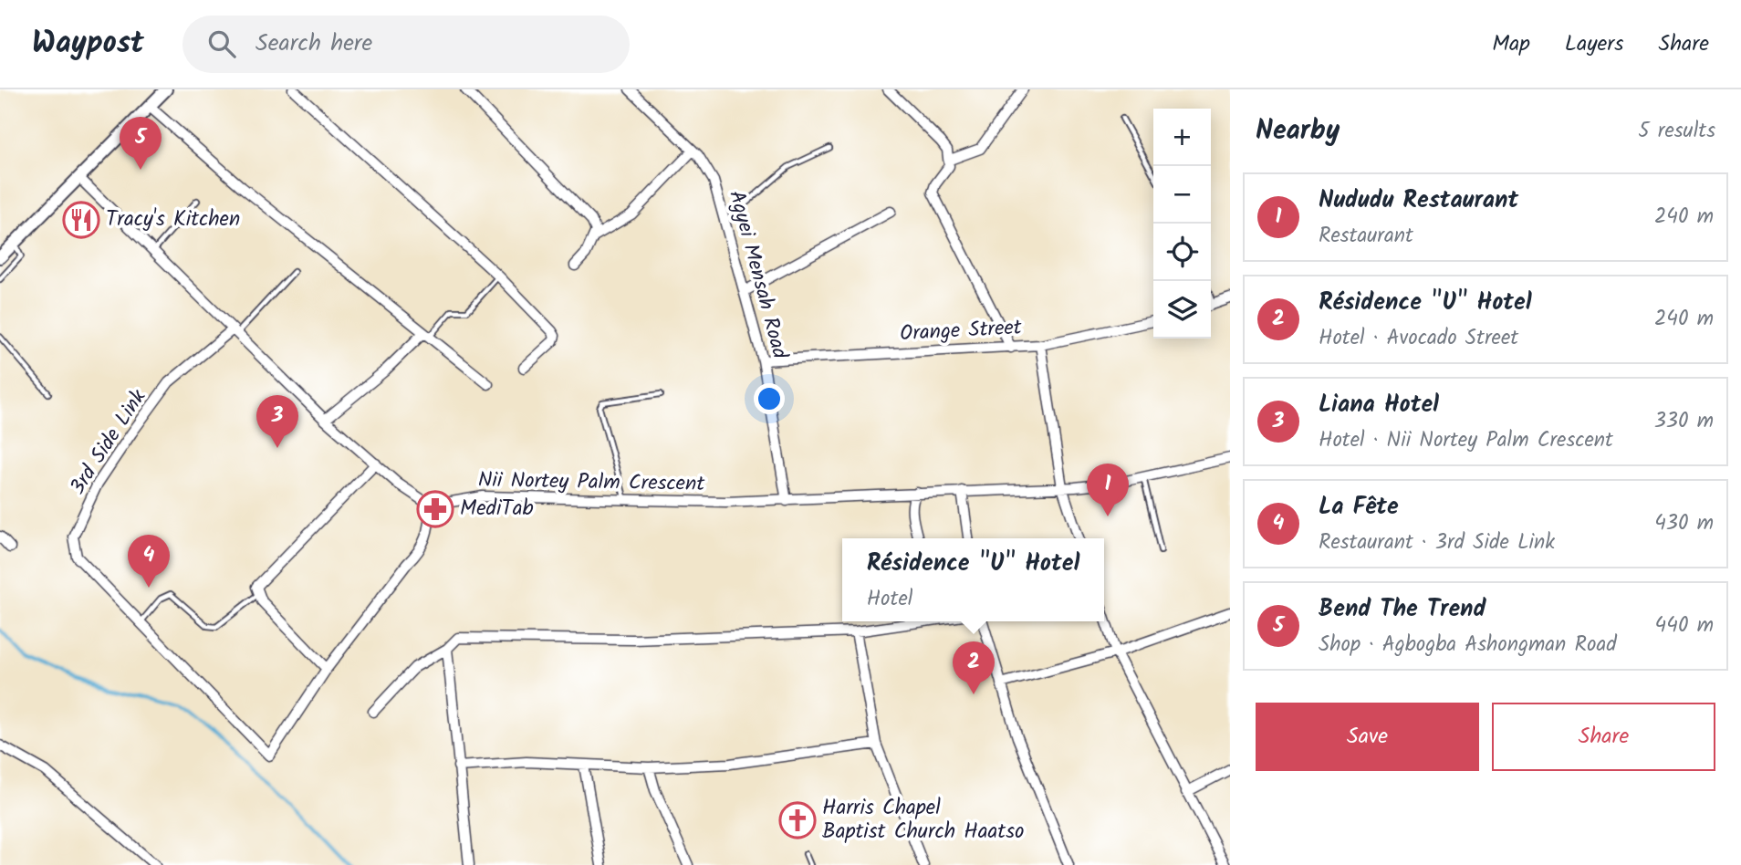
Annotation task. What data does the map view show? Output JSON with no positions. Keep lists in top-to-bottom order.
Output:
{
  "streets": {
    "street": [
      "Agyei Mensah Road",
      "Orange Street",
      "3rd Side Link",
      "Nii Nortey Palm Crescent"
    ]
  },
  "crossings": [
    ["Agyei Mensah Road", "Orange Street"],
    ["Agyei Mensah Road", "Nii Nortey Palm Crescent"]
  ],
  "places": {
    "restaurant": ["Tracy's Kitchen"],
    "pharmacy": ["MediTab"],
    "church": ["Harris Chapel Baptist Church Haatso"]
  },
  "page": {
    "header": "Waypost",
    "search": "Search here",
    "nav": ["Map", "Layers", "Share"],
    "heading": ["Nearby", "5 results"],
    "map_buttons": ["+", "−"],
    "pins": [
      "5",
      "3",
      "1",
      "4",
      "2"
    ],
    "list": [
      {
        "mark": "1",
        "name": "Nududu Restaurant",
        "note": "Restaurant",
        "value": "240 m"
      },
      {
        "mark": "2",
        "name": "Résidence \"U\" Hotel",
        "note": "Hotel · Avocado Street",
        "value": "240 m"
      },
      {
        "mark": "3",
        "name": "Liana Hotel",
        "note": "Hotel · Nii Nortey Palm Crescent",
        "value": "330 m"
      },
      {
        "mark": "4",
        "name": "La Fête",
        "note": "Restaurant · 3rd Side Link",
        "value": "430 m"
      },
      {
        "mark": "5",
        "name": "Bend The Trend",
        "note": "Shop · Agbogba Ashongman Road",
        "value": "440 m"
      }
    ],
    "popup": ["Résidence \"U\" Hotel", "Hotel"],
    "buttons": ["Save", "Share"]
  }
}
